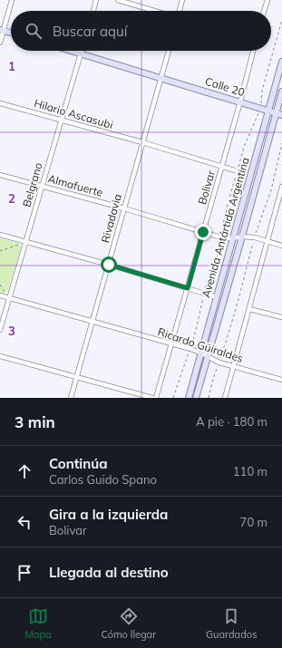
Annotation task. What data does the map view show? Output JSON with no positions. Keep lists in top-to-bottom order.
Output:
{
  "streets": {
    "main road": ["Calle 20", "Avenida Antártida Argentina"],
    "street": [
      "Hilario Ascasubi",
      "Belgrano",
      "Almafuerte",
      "Bolivar",
      "Rivadavia",
      "Ricardo Güiraldes"
    ]
  },
  "crossings": [
    ["Calle 20", "Belgrano"],
    ["Calle 20", "Bolivar"],
    ["Calle 20", "Rivadavia"],
    ["Calle 20", "Avenida Antártida Argentina"],
    ["Hilario Ascasubi", "Belgrano"],
    ["Hilario Ascasubi", "Bolivar"],
    ["Hilario Ascasubi", "Rivadavia"],
    ["Belgrano", "Almafuerte"],
    ["Belgrano", "Ricardo Güiraldes"],
    ["Almafuerte", "Bolivar"],
    ["Almafuerte", "Rivadavia"],
    ["Almafuerte", "Avenida Antártida Argentina"],
    ["Bolivar", "Ricardo Güiraldes"],
    ["Rivadavia", "Ricardo Güiraldes"],
    ["Avenida Antártida Argentina", "Ricardo Güiraldes"]
  ],
  "page": {
    "search": "Buscar aquí",
    "heading": ["3 min", "A pie · 180 m"],
    "list": [
      ["Continúa", "Carlos Guido Spano", "110 m"],
      ["Gira a la izquierda", "Bolivar", "70 m"],
      "Llegada al destino"
    ],
    "nav": ["Mapa", "Cómo llegar", "Guardados"]
  },
  "grid": {
    "rows": ["1", "2", "3"]
  }
}
